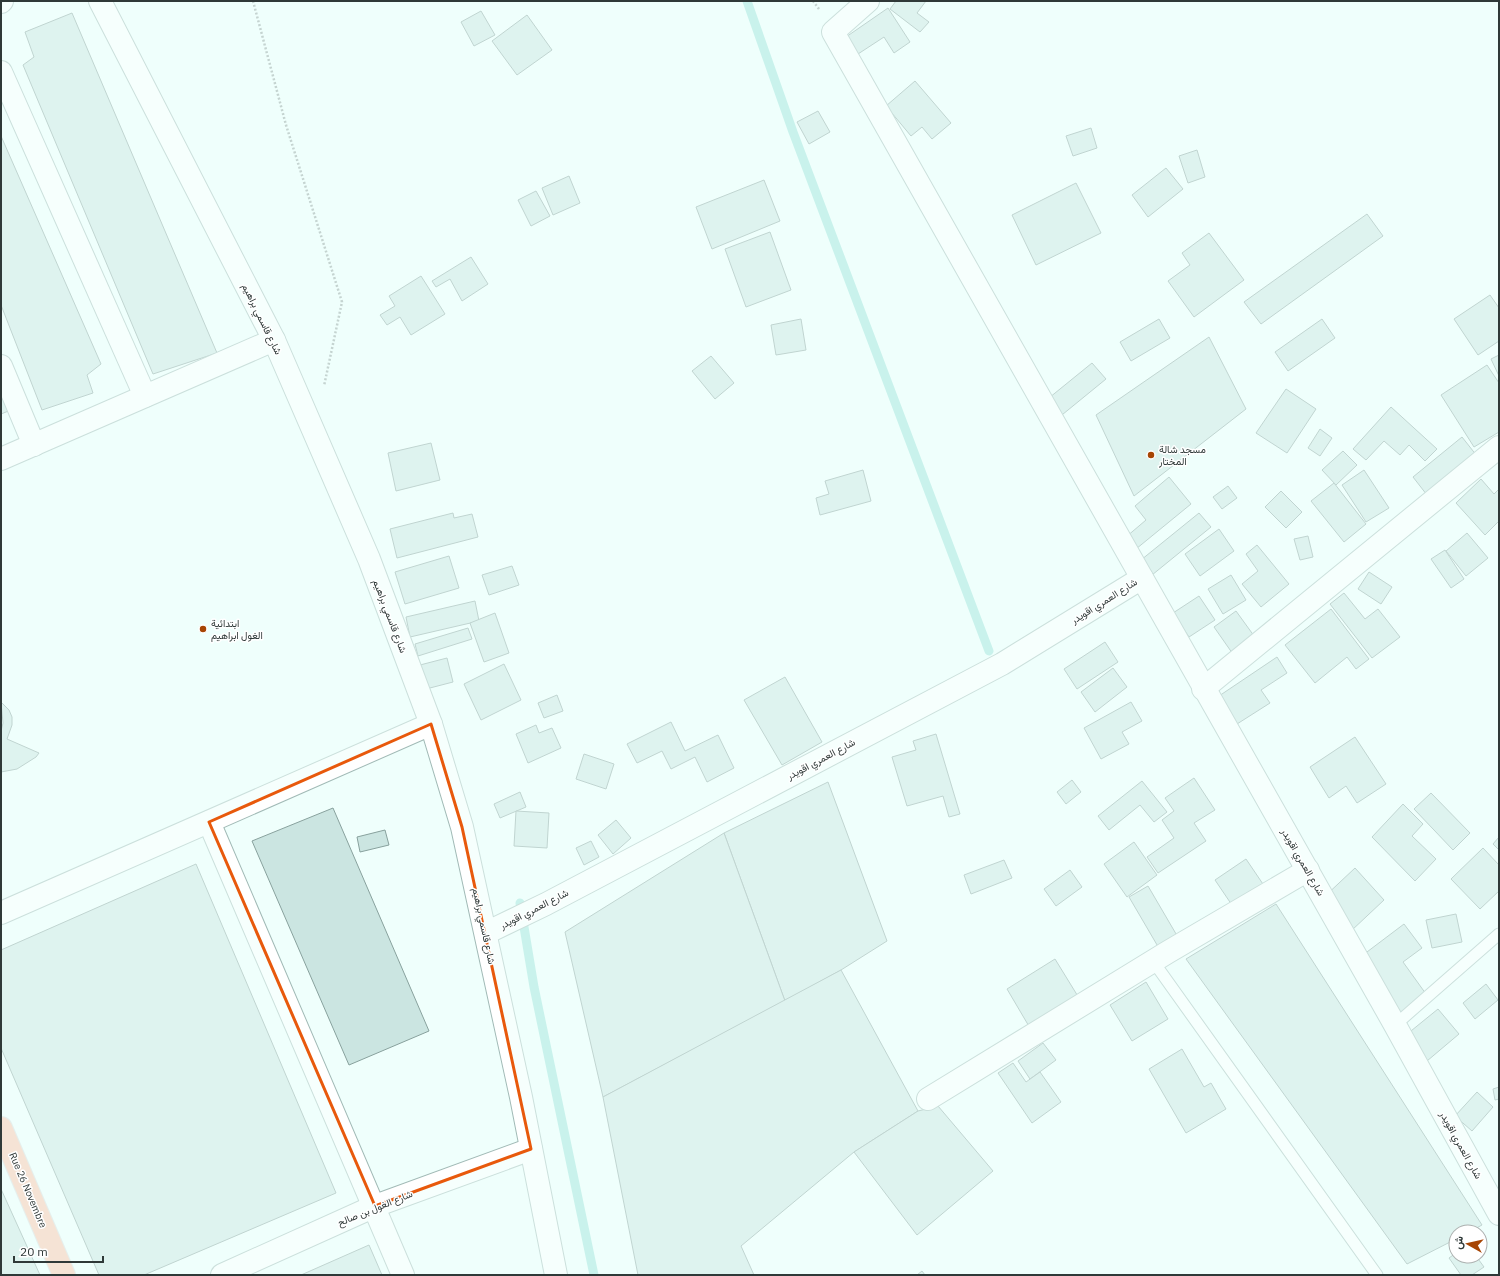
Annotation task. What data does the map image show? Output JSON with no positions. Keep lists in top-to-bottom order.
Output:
{
  "streets": {
    "main road": ["Rue 26 Novembre"],
    "street": ["شارع قاسمي براهيم", "شارع العمري اقويدر", "شارع الغول بن صالح"]
  },
  "crossings": [
    ["شارع قاسمي براهيم", "شارع العمري اقويدر"],
    ["شارع قاسمي براهيم", "شارع الغول بن صالح"]
  ],
  "places": ["مسجد شالة المختار", "ابتدائية الغول ابراهيم"],
  "scale_bar": "20 m",
  "north": "left"
}
